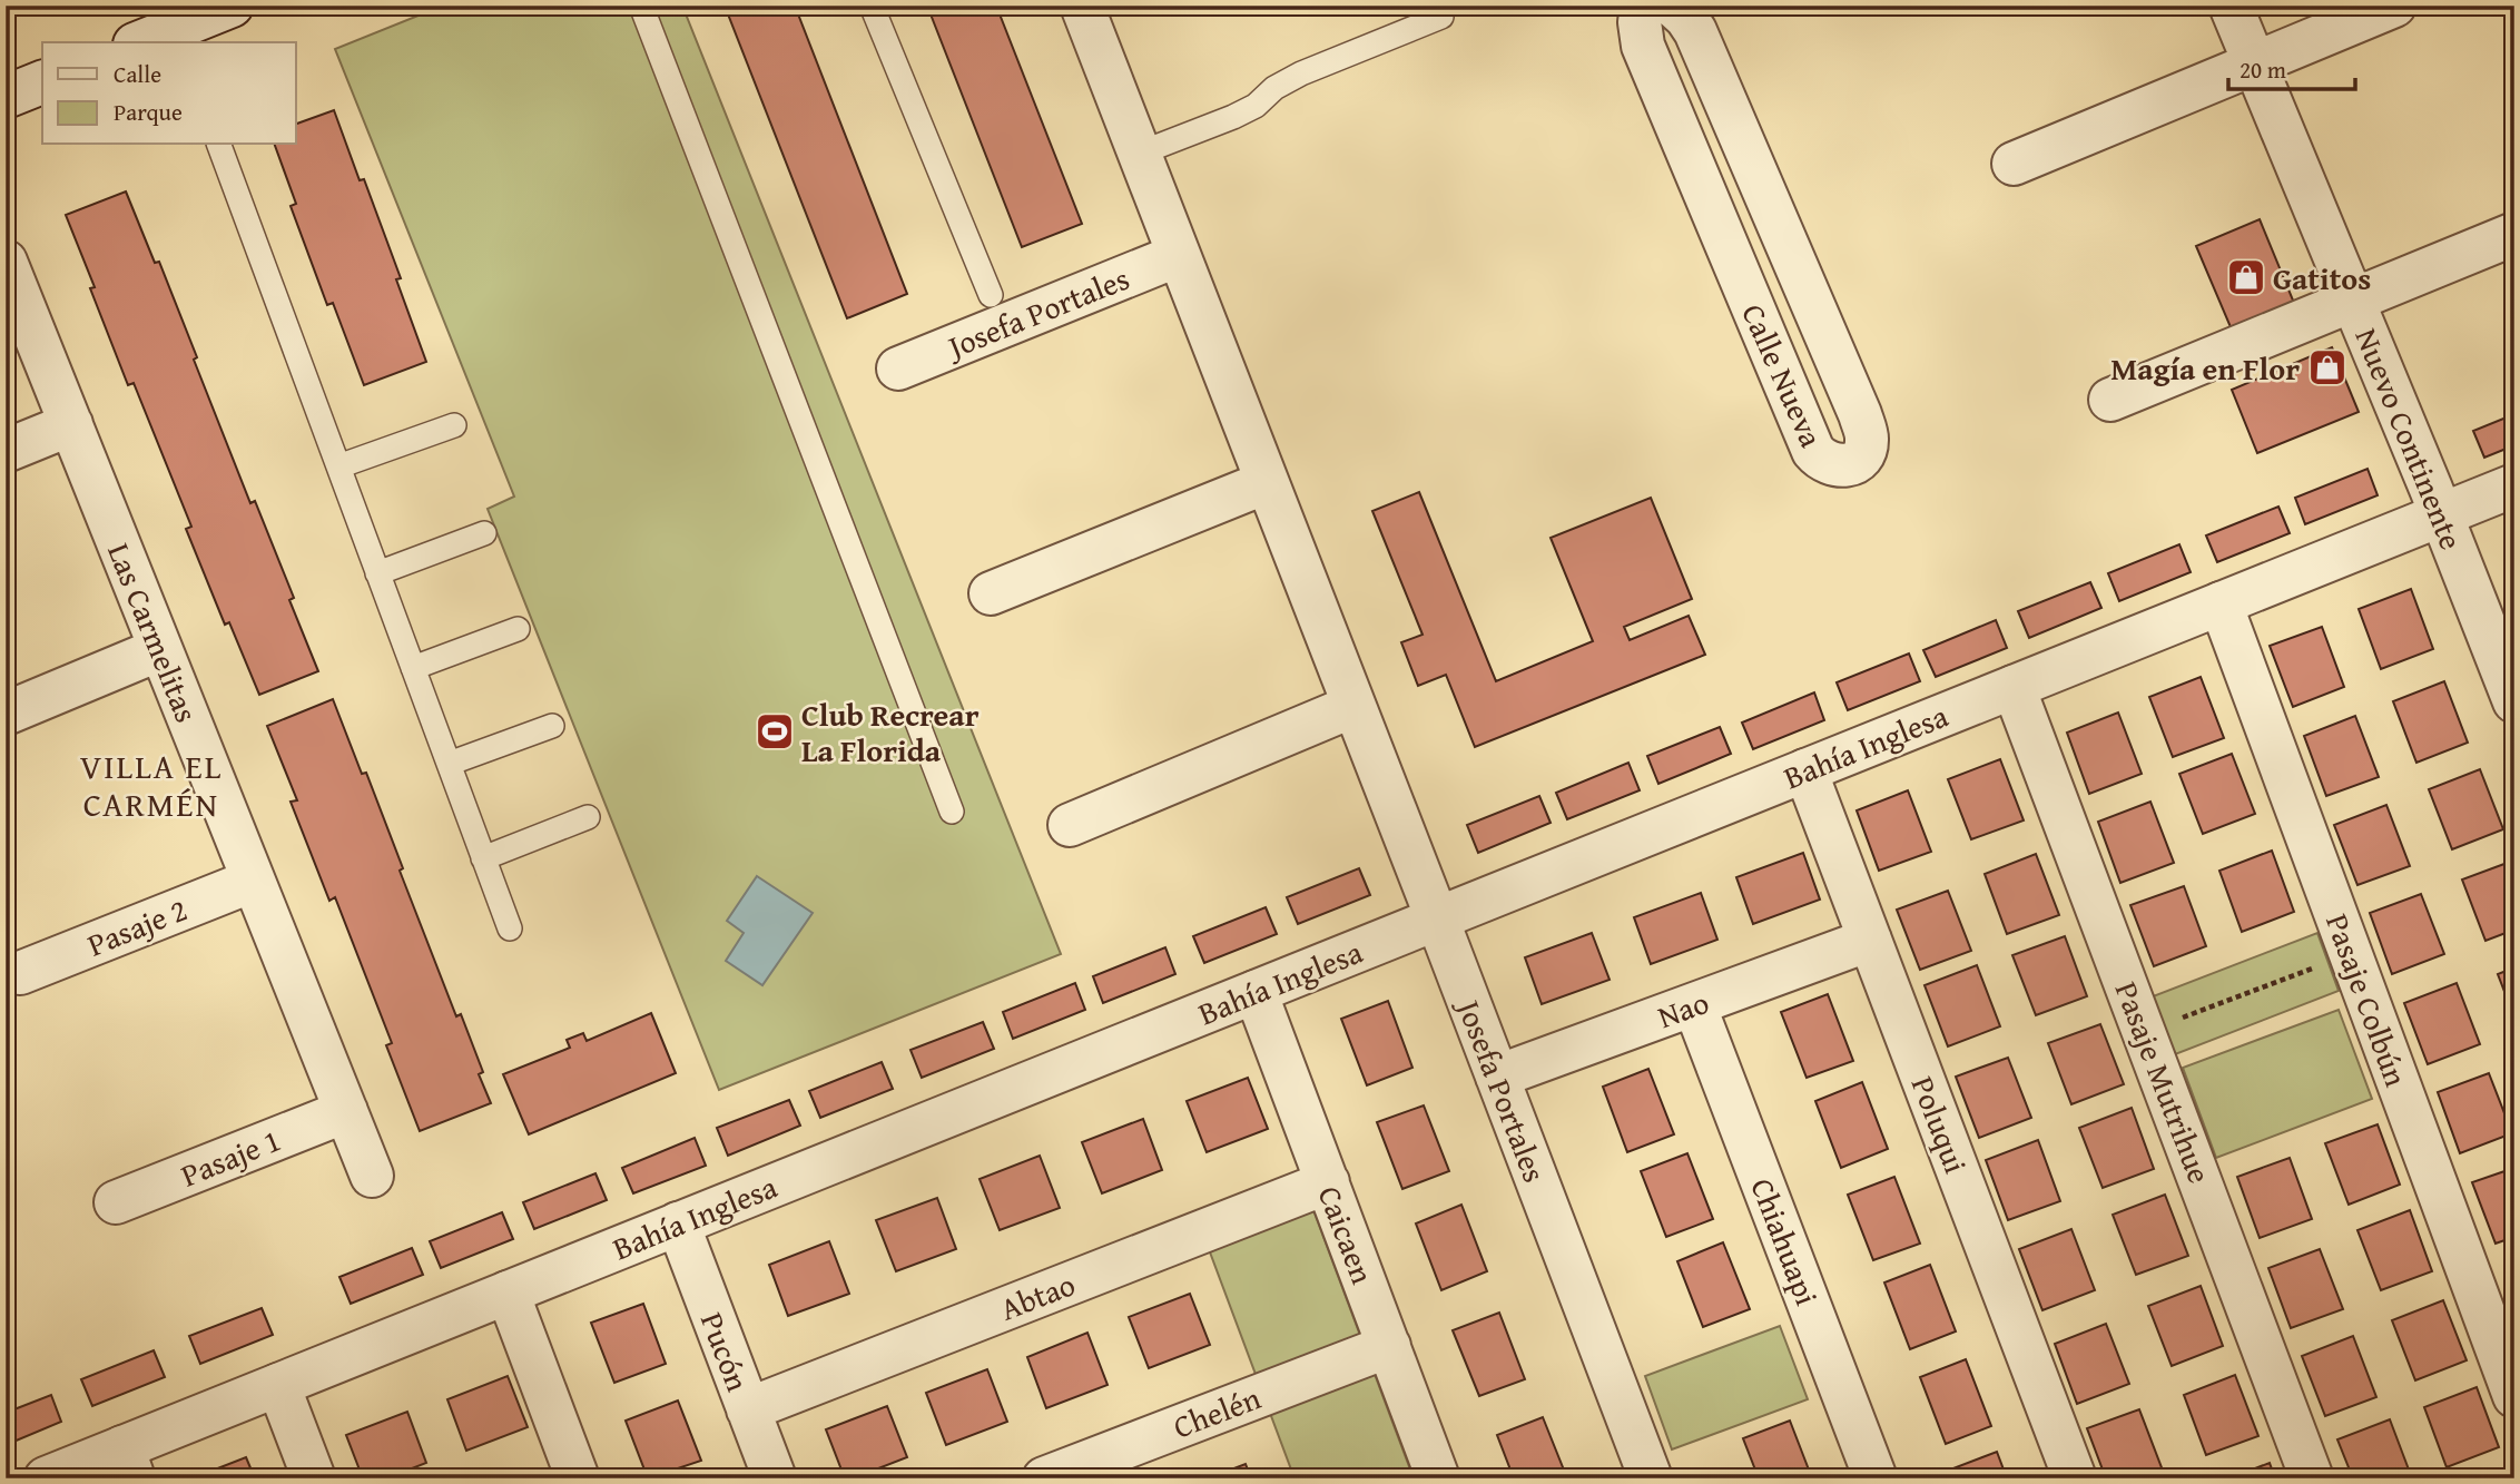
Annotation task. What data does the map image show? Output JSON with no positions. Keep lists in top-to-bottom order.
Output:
{
  "streets": {
    "street": [
      "Josefa Portales",
      "Calle Nueva",
      "Nuevo Continente",
      "Las Carmelitas",
      "Bahía Inglesa",
      "Pasaje 2",
      "Pasaje Colbún",
      "Nao",
      "Pasaje Mutrihue",
      "Poluqui",
      "Pasaje 1",
      "Caicaen",
      "Chiahuapi",
      "Abtao",
      "Pucón",
      "Chelén"
    ]
  },
  "crossings": [
    ["Josefa Portales", "Bahía Inglesa"],
    ["Josefa Portales", "Nao"],
    ["Nuevo Continente", "Bahía Inglesa"],
    ["Las Carmelitas", "Pasaje 2"],
    ["Las Carmelitas", "Pasaje 1"],
    ["Bahía Inglesa", "Pasaje Colbún"],
    ["Bahía Inglesa", "Pasaje Mutrihue"],
    ["Bahía Inglesa", "Poluqui"],
    ["Bahía Inglesa", "Caicaen"],
    ["Bahía Inglesa", "Pucón"],
    ["Nao", "Poluqui"],
    ["Nao", "Chiahuapi"],
    ["Caicaen", "Abtao"],
    ["Caicaen", "Chelén"],
    ["Abtao", "Pucón"]
  ],
  "districts": ["VILLA EL CARMÉN"],
  "places": {
    "shop": ["Gatitos", "Magía en Flor"],
    "sports": ["Club Recrear La Florida"]
  },
  "legend": ["Calle", "Parque"],
  "scale_bar": "20 m"
}
